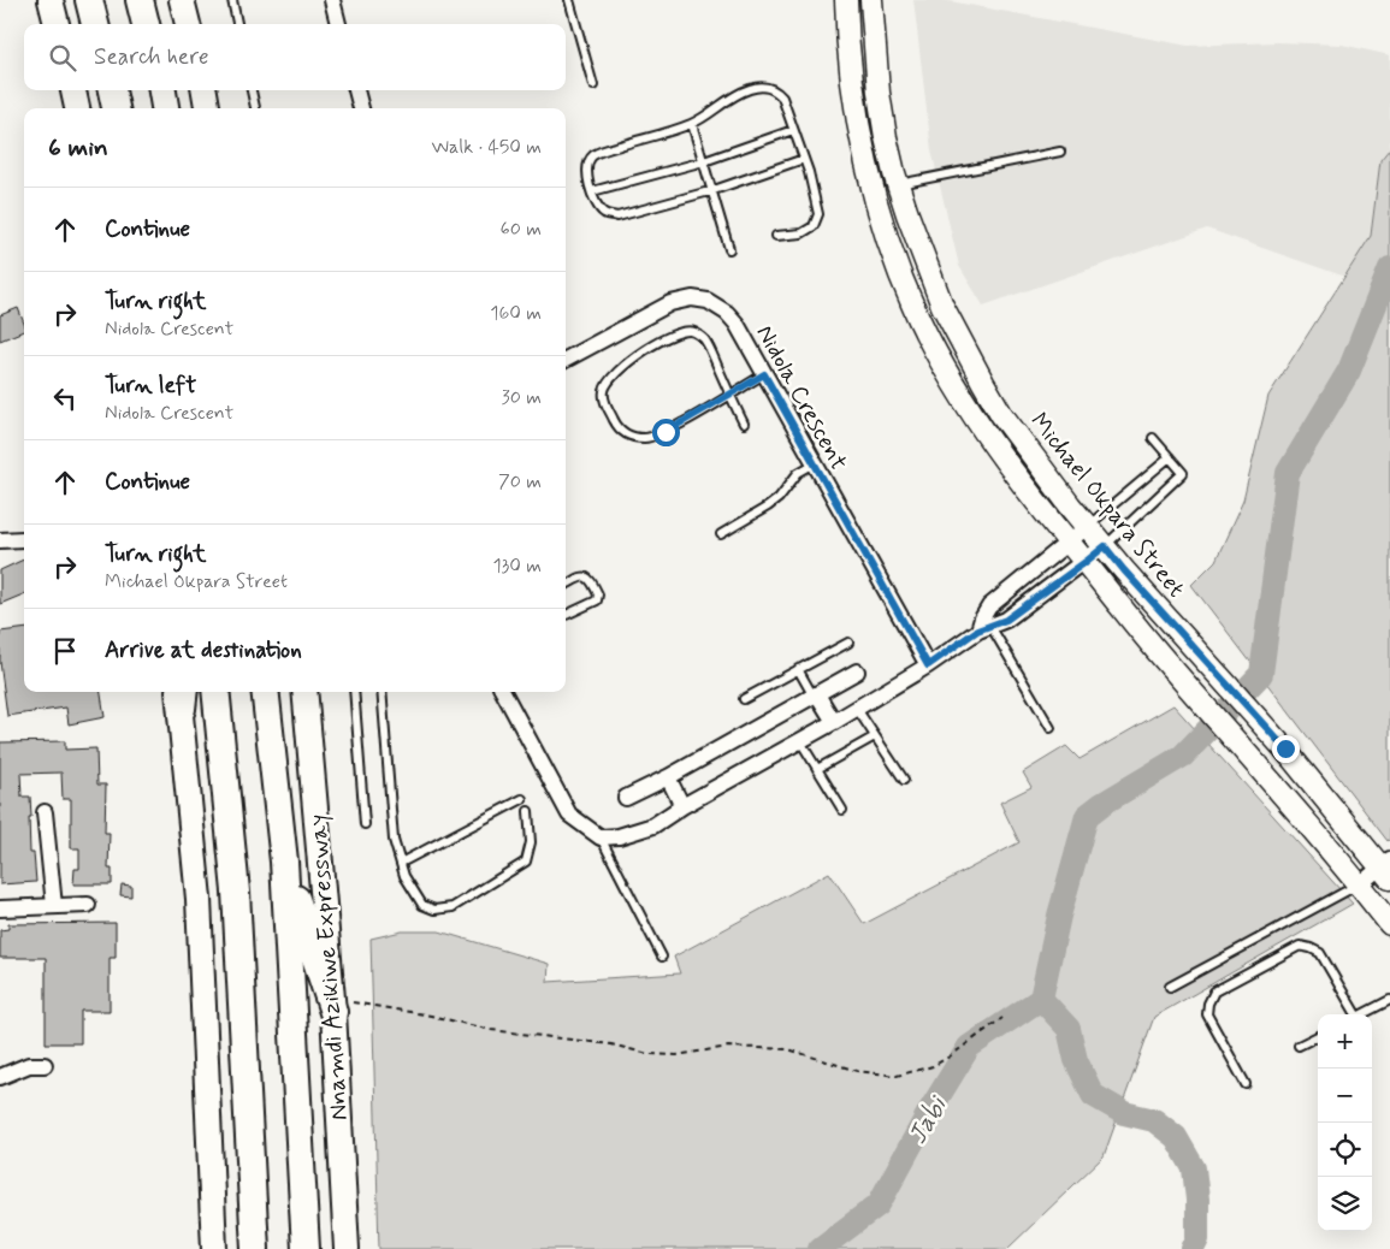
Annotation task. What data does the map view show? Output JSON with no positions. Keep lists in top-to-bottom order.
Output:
{
  "streets": {
    "highway": ["Nnamdi Azikiwe Expressway"],
    "main road": ["Michael Okpara Street"],
    "street": ["Nidola Crescent"]
  },
  "water": ["Jabi"],
  "page": {
    "search": "Search here",
    "heading": ["6 min", "Walk · 450 m"],
    "list": [
      ["Continue", "60 m"],
      ["Turn right", "Nidola Crescent", "160 m"],
      ["Turn left", "Nidola Crescent", "30 m"],
      ["Continue", "70 m"],
      ["Turn right", "Michael Okpara Street", "130 m"],
      "Arrive at destination"
    ],
    "map_buttons": ["+", "−"]
  }
}
